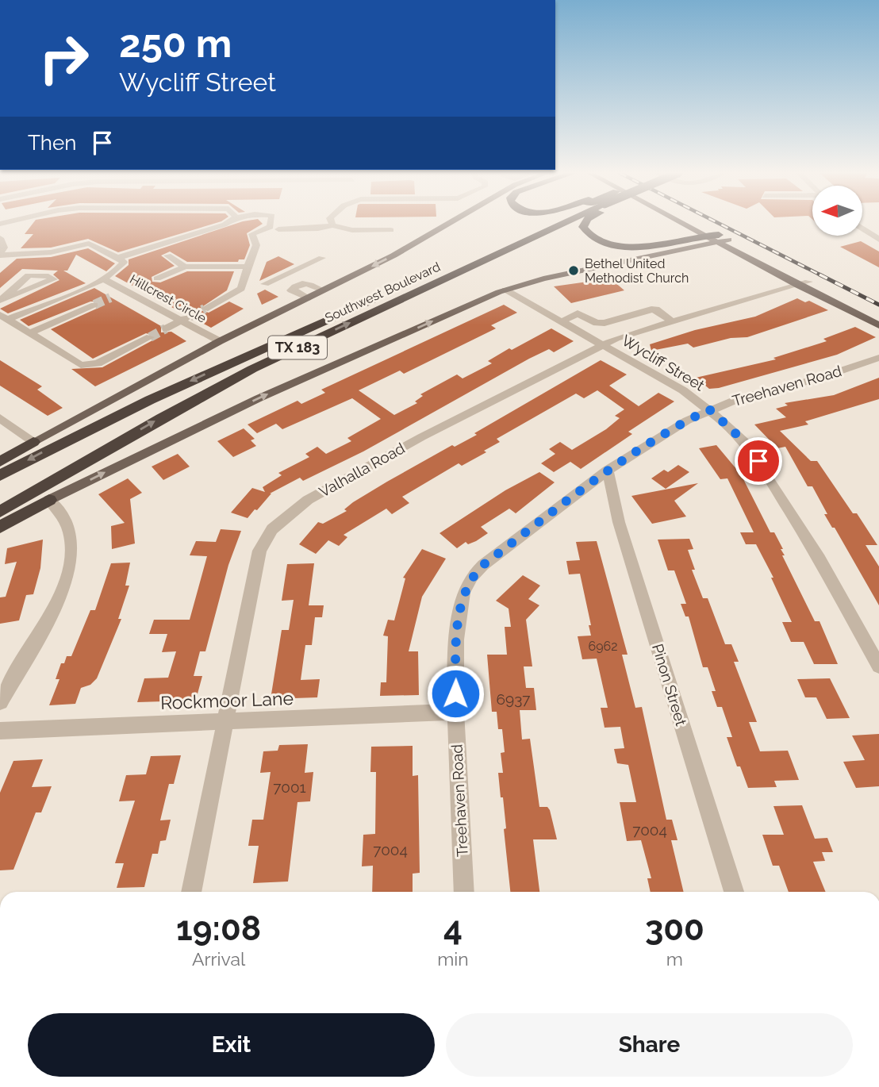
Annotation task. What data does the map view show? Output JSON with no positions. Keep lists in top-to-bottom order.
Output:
{
  "streets": {
    "highway": ["Southwest Boulevard", "TX 183"],
    "street": [
      "Hillcrest Circle",
      "Wycliff Street",
      "Treehaven Road",
      "Valhalla Road",
      "Pinon Street",
      "Rockmoor Lane"
    ]
  },
  "crossings": [
    ["Southwest Boulevard", "Hillcrest Circle"],
    ["Wycliff Street", "Treehaven Road"],
    ["Wycliff Street", "Valhalla Road"],
    ["Treehaven Road", "Pinon Street"],
    ["Treehaven Road", "Rockmoor Lane"],
    ["Valhalla Road", "Rockmoor Lane"]
  ],
  "places": ["Bethel United Methodist Church"],
  "house_numbers": [
    "6962",
    "6937",
    "7001",
    "7004",
    "7004"
  ],
  "north": "left",
  "page": {
    "turn": ["250 m", "Wycliff Street"],
    "then": "Then",
    "eta": [
      "19:08",
      "Arrival",
      "4",
      "min",
      "300",
      "m"
    ],
    "buttons": ["Exit", "Share"]
  }
}
